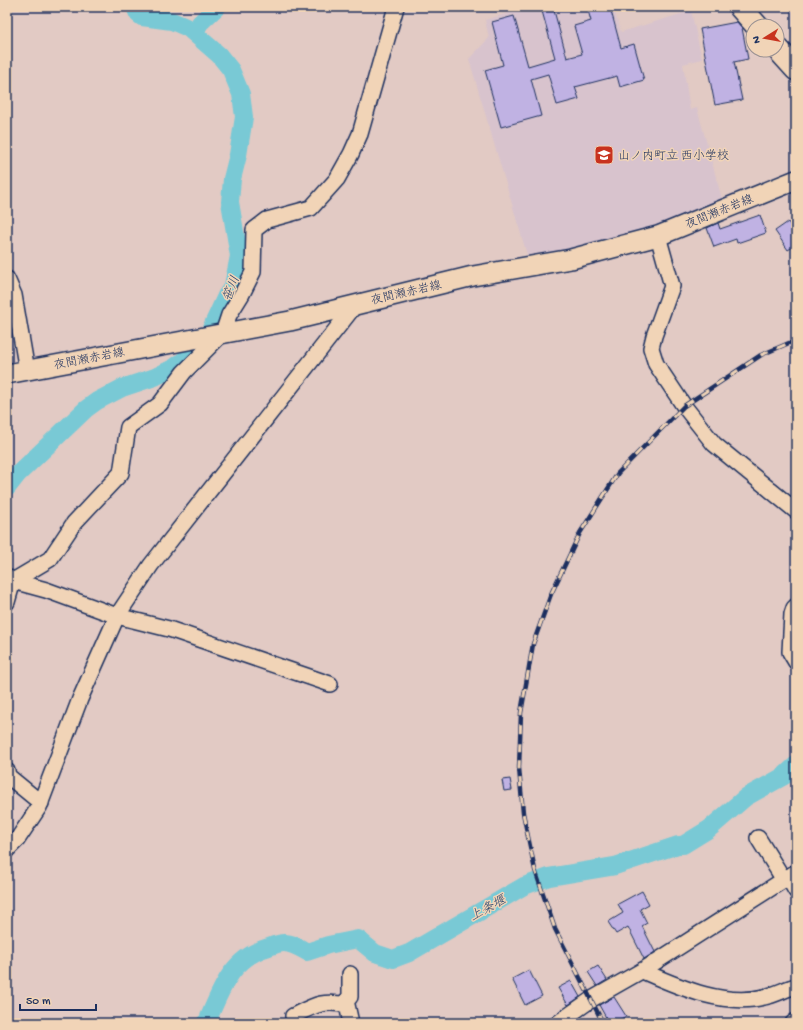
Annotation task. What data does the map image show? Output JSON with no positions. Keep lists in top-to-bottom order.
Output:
{
  "streets": {
    "main road": ["夜間瀬赤岩線"]
  },
  "water": ["笹川", "上条堰"],
  "places": {
    "school or university": ["山ノ内町立 西小学校"]
  },
  "scale_bar": "50 m",
  "north": "left"
}
